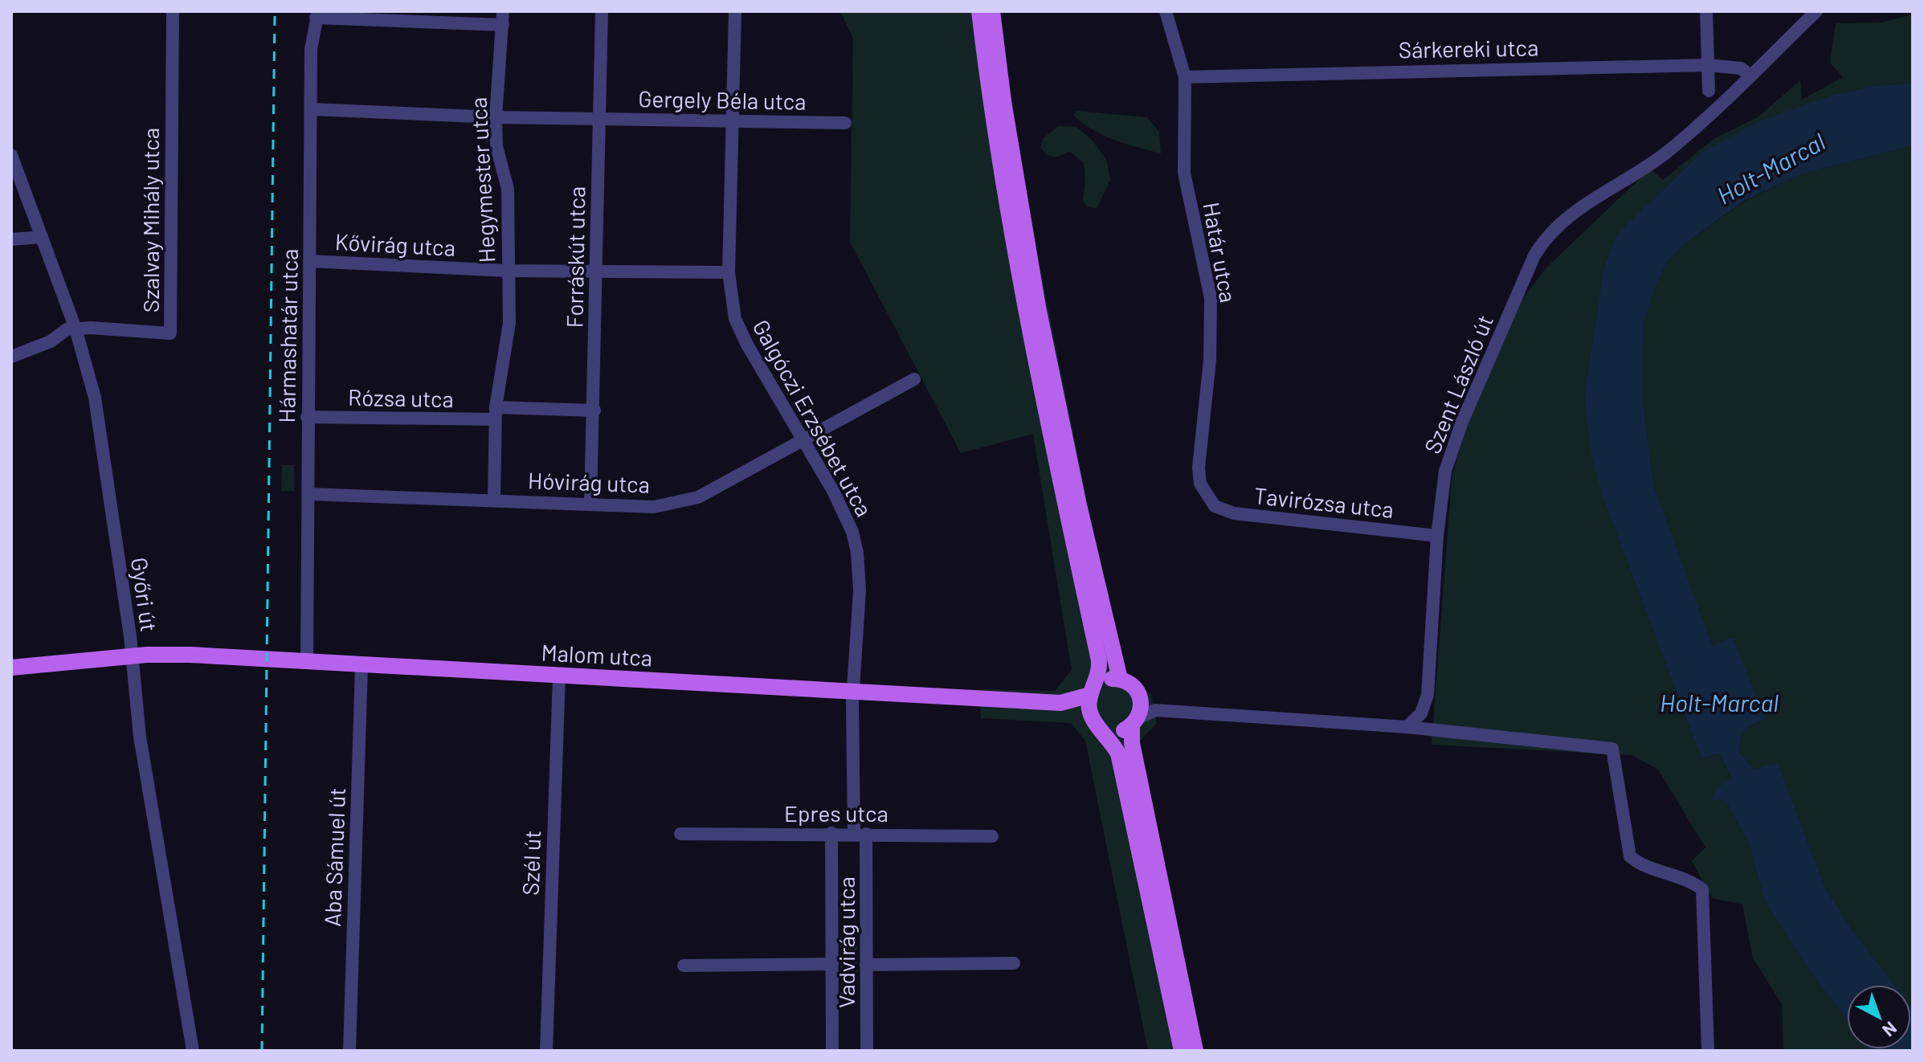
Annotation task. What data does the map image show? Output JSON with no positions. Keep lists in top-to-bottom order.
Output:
{
  "streets": {
    "main road": ["Malom utca"],
    "street": [
      "Sárkereki utca",
      "Gergely Béla utca",
      "Hegymester utca",
      "Szalvay Mihály utca",
      "Kővirág utca",
      "Határ utca",
      "Forráskút utca",
      "Hármashatár utca",
      "Szent László út",
      "Rózsa utca",
      "Galgóczi Erzsébet utca",
      "Hóvirág utca",
      "Tavirózsa utca",
      "Győri út",
      "Epres utca",
      "Aba Sámuel út",
      "Szél út",
      "Vadvirág utca"
    ]
  },
  "crossings": [
    ["Sárkereki utca", "Határ utca"],
    ["Sárkereki utca", "Szent László út"],
    ["Gergely Béla utca", "Hegymester utca"],
    ["Gergely Béla utca", "Forráskút utca"],
    ["Gergely Béla utca", "Hármashatár utca"],
    ["Gergely Béla utca", "Galgóczi Erzsébet utca"],
    ["Hegymester utca", "Kővirág utca"],
    ["Hegymester utca", "Rózsa utca"],
    ["Hegymester utca", "Hóvirág utca"],
    ["Szalvay Mihály utca", "Győri út"],
    ["Kővirág utca", "Forráskút utca"],
    ["Kővirág utca", "Hármashatár utca"],
    ["Kővirág utca", "Galgóczi Erzsébet utca"],
    ["Határ utca", "Tavirózsa utca"],
    ["Forráskút utca", "Rózsa utca"],
    ["Forráskút utca", "Hóvirág utca"],
    ["Hármashatár utca", "Rózsa utca"],
    ["Hármashatár utca", "Hóvirág utca"],
    ["Hármashatár utca", "Malom utca"],
    ["Szent László út", "Tavirózsa utca"],
    ["Galgóczi Erzsébet utca", "Hóvirág utca"],
    ["Galgóczi Erzsébet utca", "Malom utca"],
    ["Galgóczi Erzsébet utca", "Vadvirág utca"],
    ["Győri út", "Malom utca"],
    ["Malom utca", "Aba Sámuel út"],
    ["Malom utca", "Szél út"],
    ["Malom utca", "Vadvirág utca"],
    ["Epres utca", "Vadvirág utca"]
  ],
  "water": ["Holt-Marcal"],
  "north": "bottom right"
}
